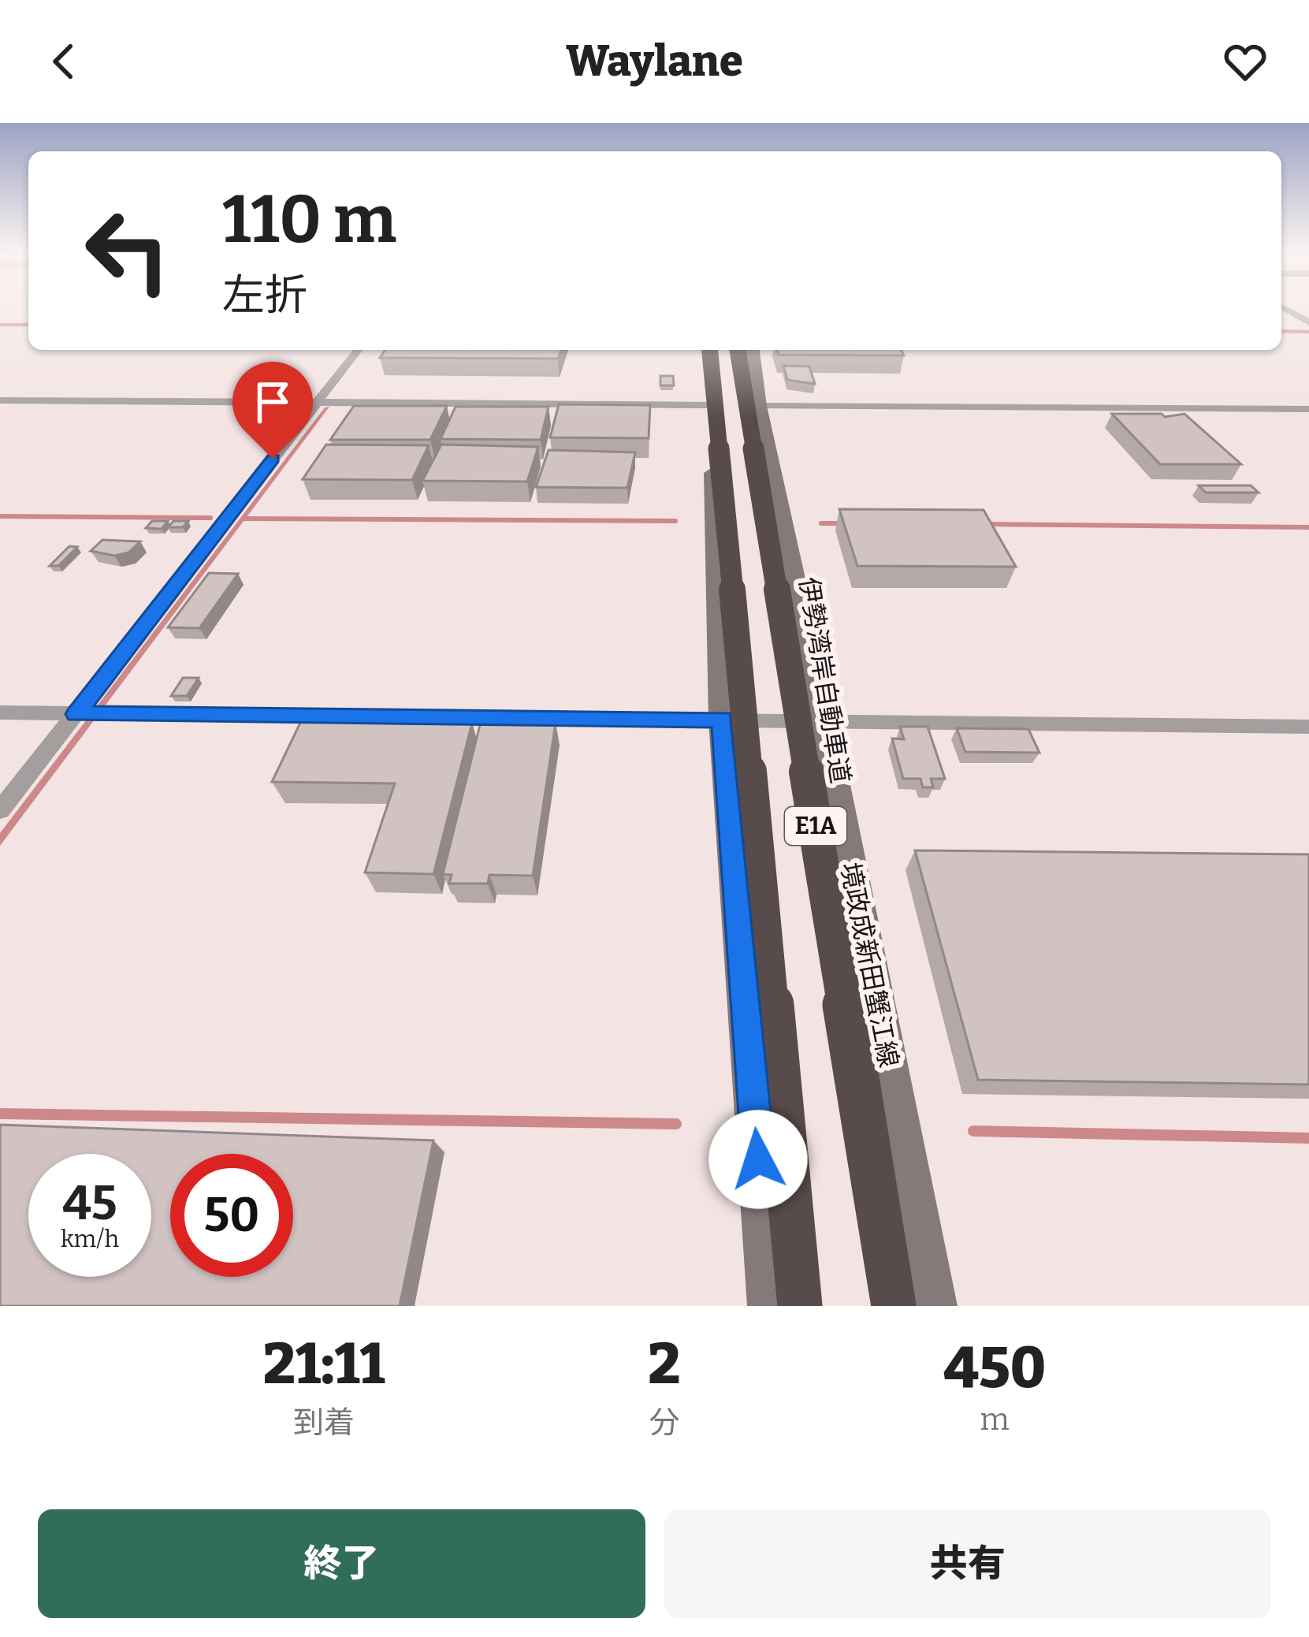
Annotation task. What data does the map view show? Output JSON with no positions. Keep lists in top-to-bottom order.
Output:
{
  "streets": {
    "highway": ["伊勢湾岸自動車道", "E1A"],
    "main road": ["境政成新田蟹江線"]
  },
  "page": {
    "header": "Waylane",
    "turn": ["110 m", "左折"],
    "speed": "45 km/h",
    "limit": "50",
    "eta": [
      "21:11",
      "到着",
      "2",
      "分",
      "450",
      "m"
    ],
    "buttons": ["終了", "共有"]
  }
}
